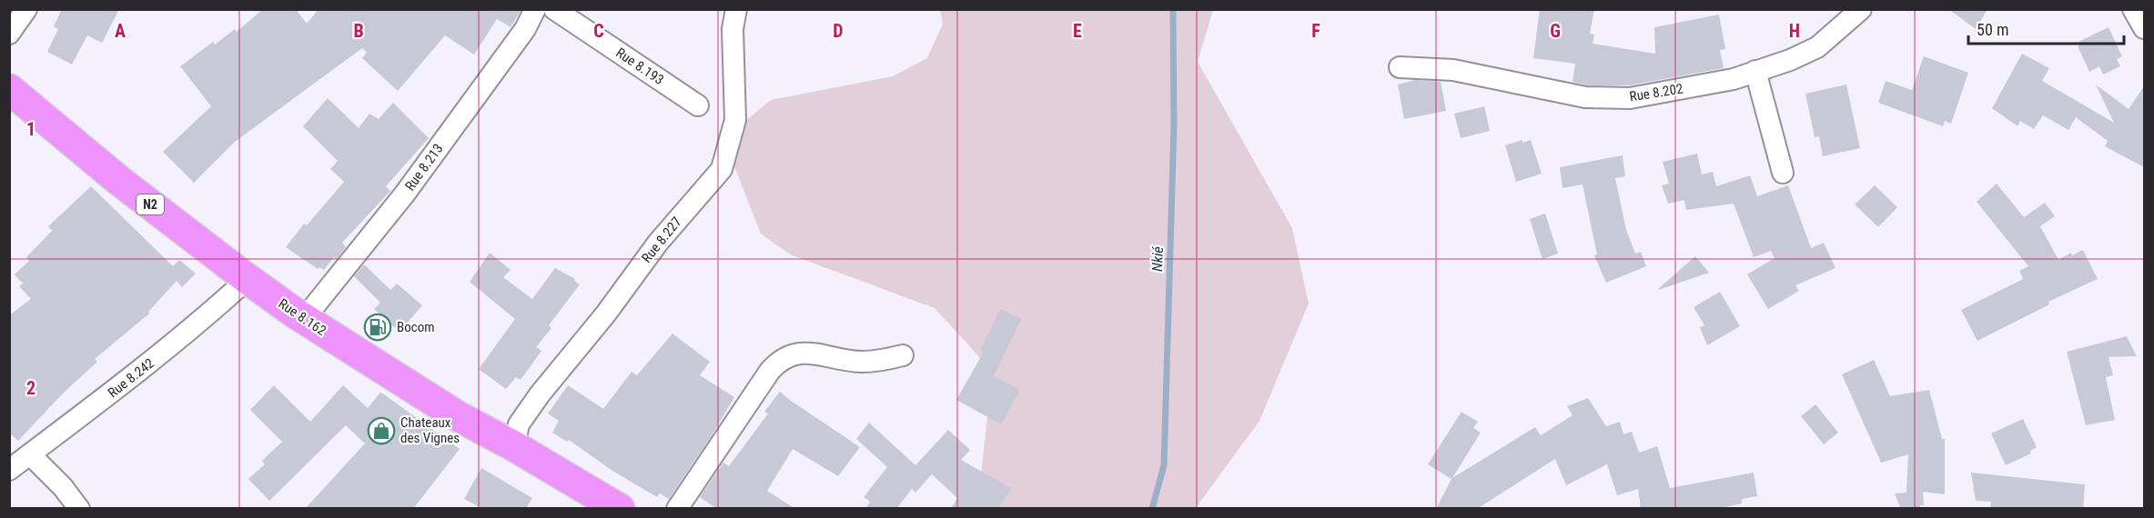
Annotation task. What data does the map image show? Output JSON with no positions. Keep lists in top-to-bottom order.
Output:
{
  "streets": {
    "highway": ["N2", "Rue 8.162"],
    "street": [
      "Rue 8.193",
      "Rue 8.202",
      "Rue 8.213",
      "Rue 8.227",
      "Rue 8.242"
    ]
  },
  "crossings": [
    ["Rue 8.213", "Rue 8.162"],
    ["Rue 8.227", "Rue 8.162"],
    ["Rue 8.162", "Rue 8.242"]
  ],
  "water": ["Nkié"],
  "places": {
    "fuel station": ["Bocom"],
    "shop": ["Chateaux des Vignes"]
  },
  "scale_bar": "50 m",
  "grid": {
    "columns": [
      "A",
      "B",
      "C",
      "D",
      "E",
      "F",
      "G",
      "H"
    ],
    "rows": ["1", "2"]
  }
}
